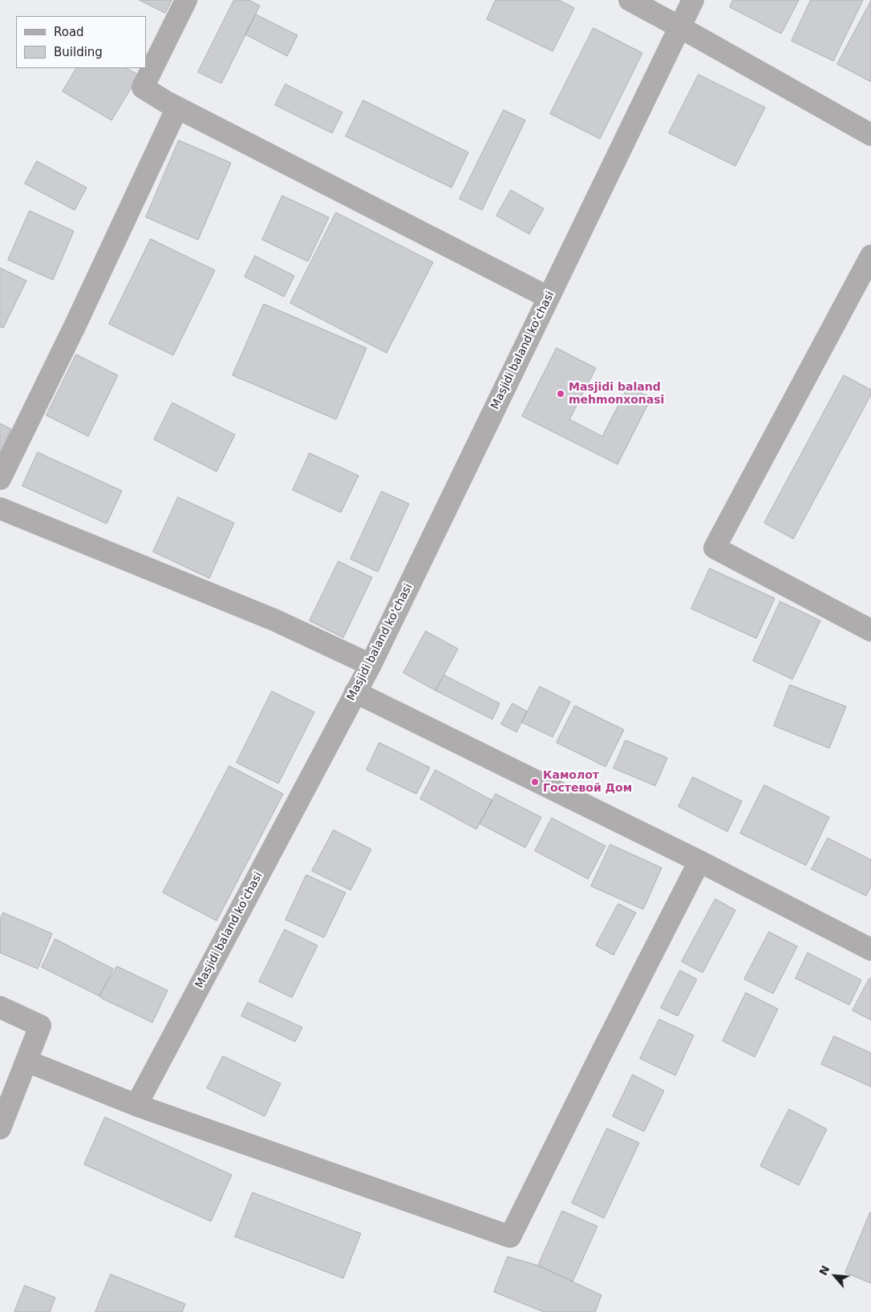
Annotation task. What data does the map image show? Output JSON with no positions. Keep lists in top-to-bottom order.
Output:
{
  "streets": {
    "street": ["Masjidi baland ko'chasi"]
  },
  "places": ["Masjidi baland mehmonxonasi", "Камолот Гостевой Дом"],
  "legend": ["Road", "Building"],
  "north": "top left"
}
